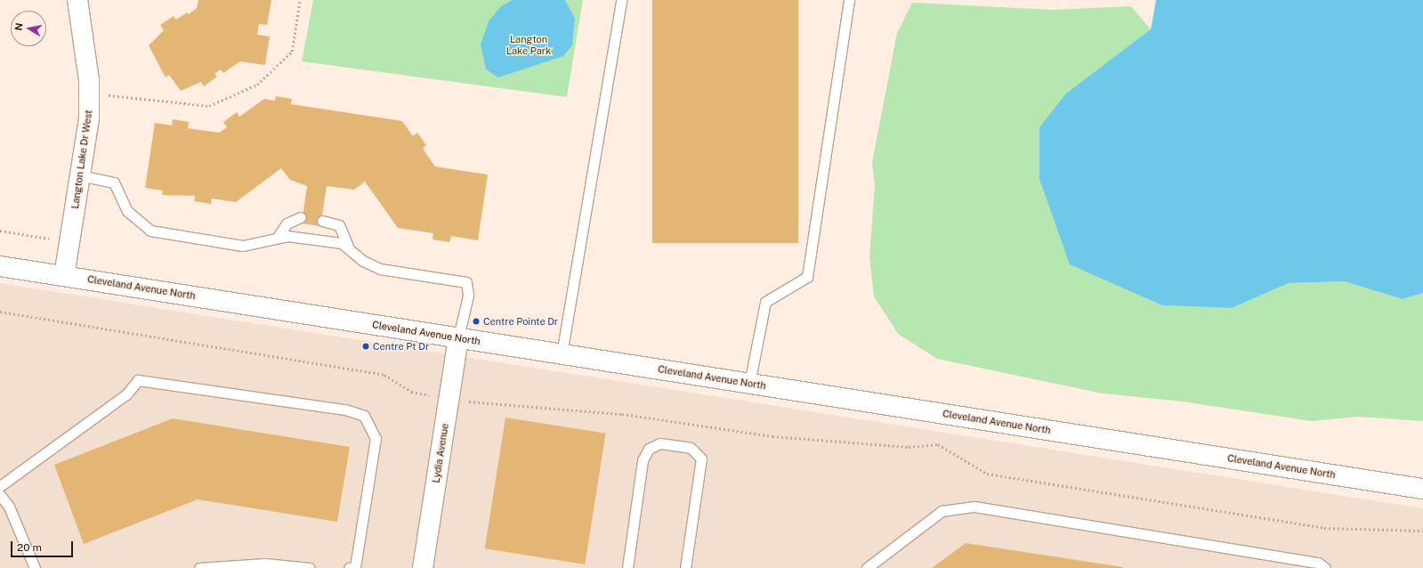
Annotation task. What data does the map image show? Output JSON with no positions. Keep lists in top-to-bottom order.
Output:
{
  "streets": {
    "street": ["Langton Lake Dr West", "Cleveland Avenue North", "Lydia Avenue"]
  },
  "crossings": [
    ["Langton Lake Dr West", "Cleveland Avenue North"],
    ["Cleveland Avenue North", "Lydia Avenue"]
  ],
  "parks": ["Langton Lake Park"],
  "places": ["Centre Pointe Dr", "Centre Pt Dr"],
  "scale_bar": "20 m",
  "north": "left"
}
